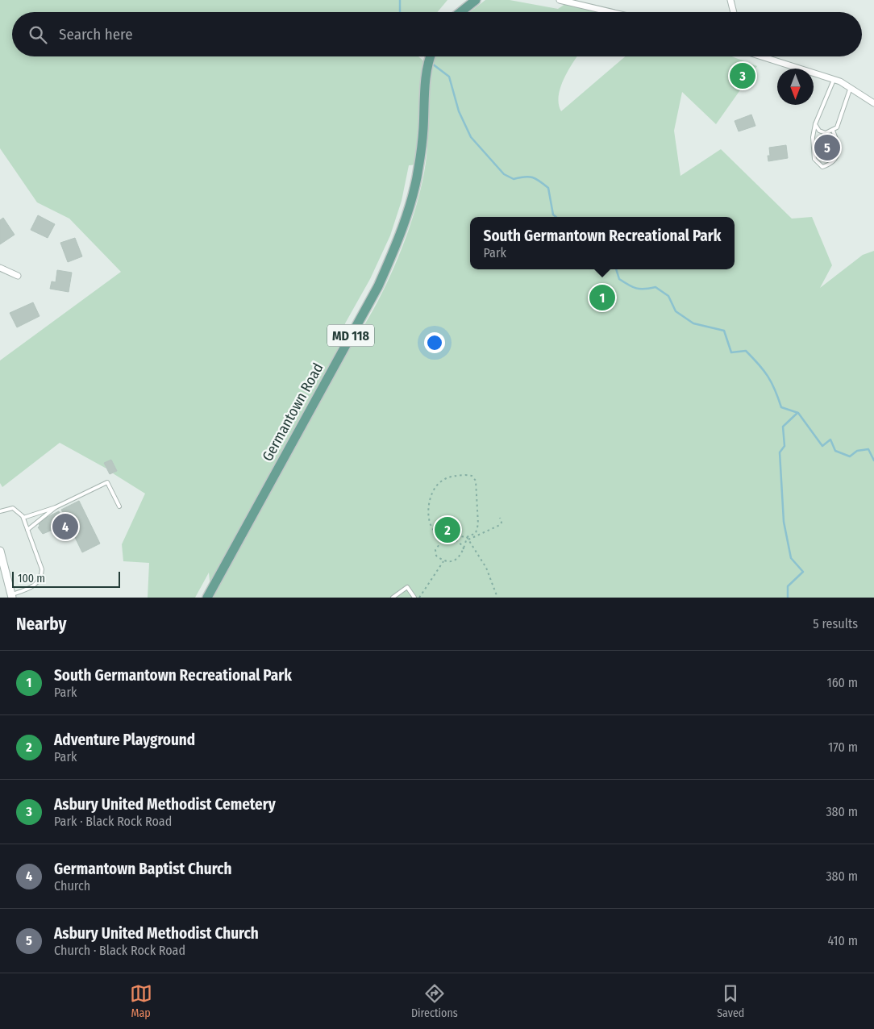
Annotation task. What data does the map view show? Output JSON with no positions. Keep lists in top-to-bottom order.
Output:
{
  "streets": {
    "main road": ["MD 118", "Germantown Road"]
  },
  "scale_bar": "100 m",
  "north": "bottom",
  "page": {
    "search": "Search here",
    "pins": [
      "3",
      "5",
      "1",
      "4",
      "2"
    ],
    "popup": ["South Germantown Recreational Park", "Park"],
    "scale": "100 m",
    "heading": ["Nearby", "5 results"],
    "list": [
      {
        "mark": "1",
        "name": "South Germantown Recreational Park",
        "note": "Park",
        "value": "160 m"
      },
      {
        "mark": "2",
        "name": "Adventure Playground",
        "note": "Park",
        "value": "170 m"
      },
      {
        "mark": "3",
        "name": "Asbury United Methodist Cemetery",
        "note": "Park · Black Rock Road",
        "value": "380 m"
      },
      {
        "mark": "4",
        "name": "Germantown Baptist Church",
        "note": "Church",
        "value": "380 m"
      },
      {
        "mark": "5",
        "name": "Asbury United Methodist Church",
        "note": "Church · Black Rock Road",
        "value": "410 m"
      }
    ],
    "nav": ["Map", "Directions", "Saved"]
  }
}
